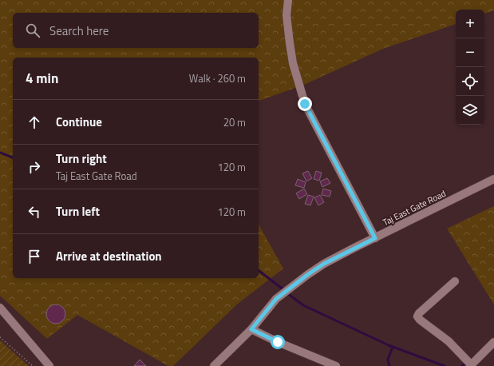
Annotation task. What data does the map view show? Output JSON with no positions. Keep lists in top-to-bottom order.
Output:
{
  "streets": {
    "street": ["Taj East Gate Road"]
  },
  "page": {
    "map_buttons": ["+", "−"],
    "search": "Search here",
    "heading": ["4 min", "Walk · 260 m"],
    "list": [
      ["Continue", "20 m"],
      ["Turn right", "Taj East Gate Road", "120 m"],
      ["Turn left", "120 m"],
      "Arrive at destination"
    ]
  }
}
